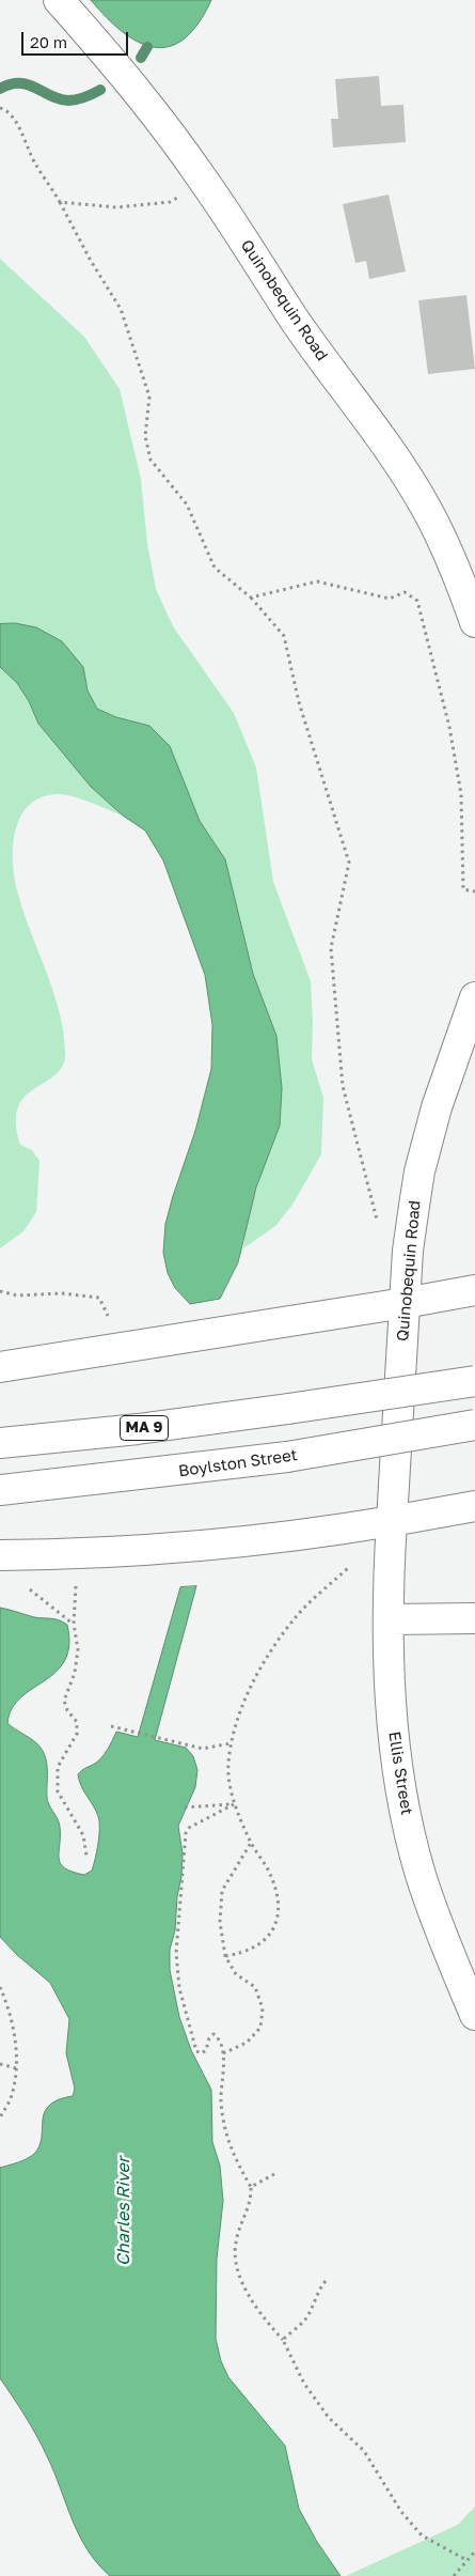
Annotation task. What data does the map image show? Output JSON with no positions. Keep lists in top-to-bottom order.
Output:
{
  "streets": {
    "main road": [
      "Quinobequin Road",
      "MA 9",
      "Boylston Street",
      "Ellis Street"
    ]
  },
  "crossings": [
    ["Quinobequin Road", "Ellis Street"]
  ],
  "water": ["Charles River"],
  "scale_bar": "20 m"
}
